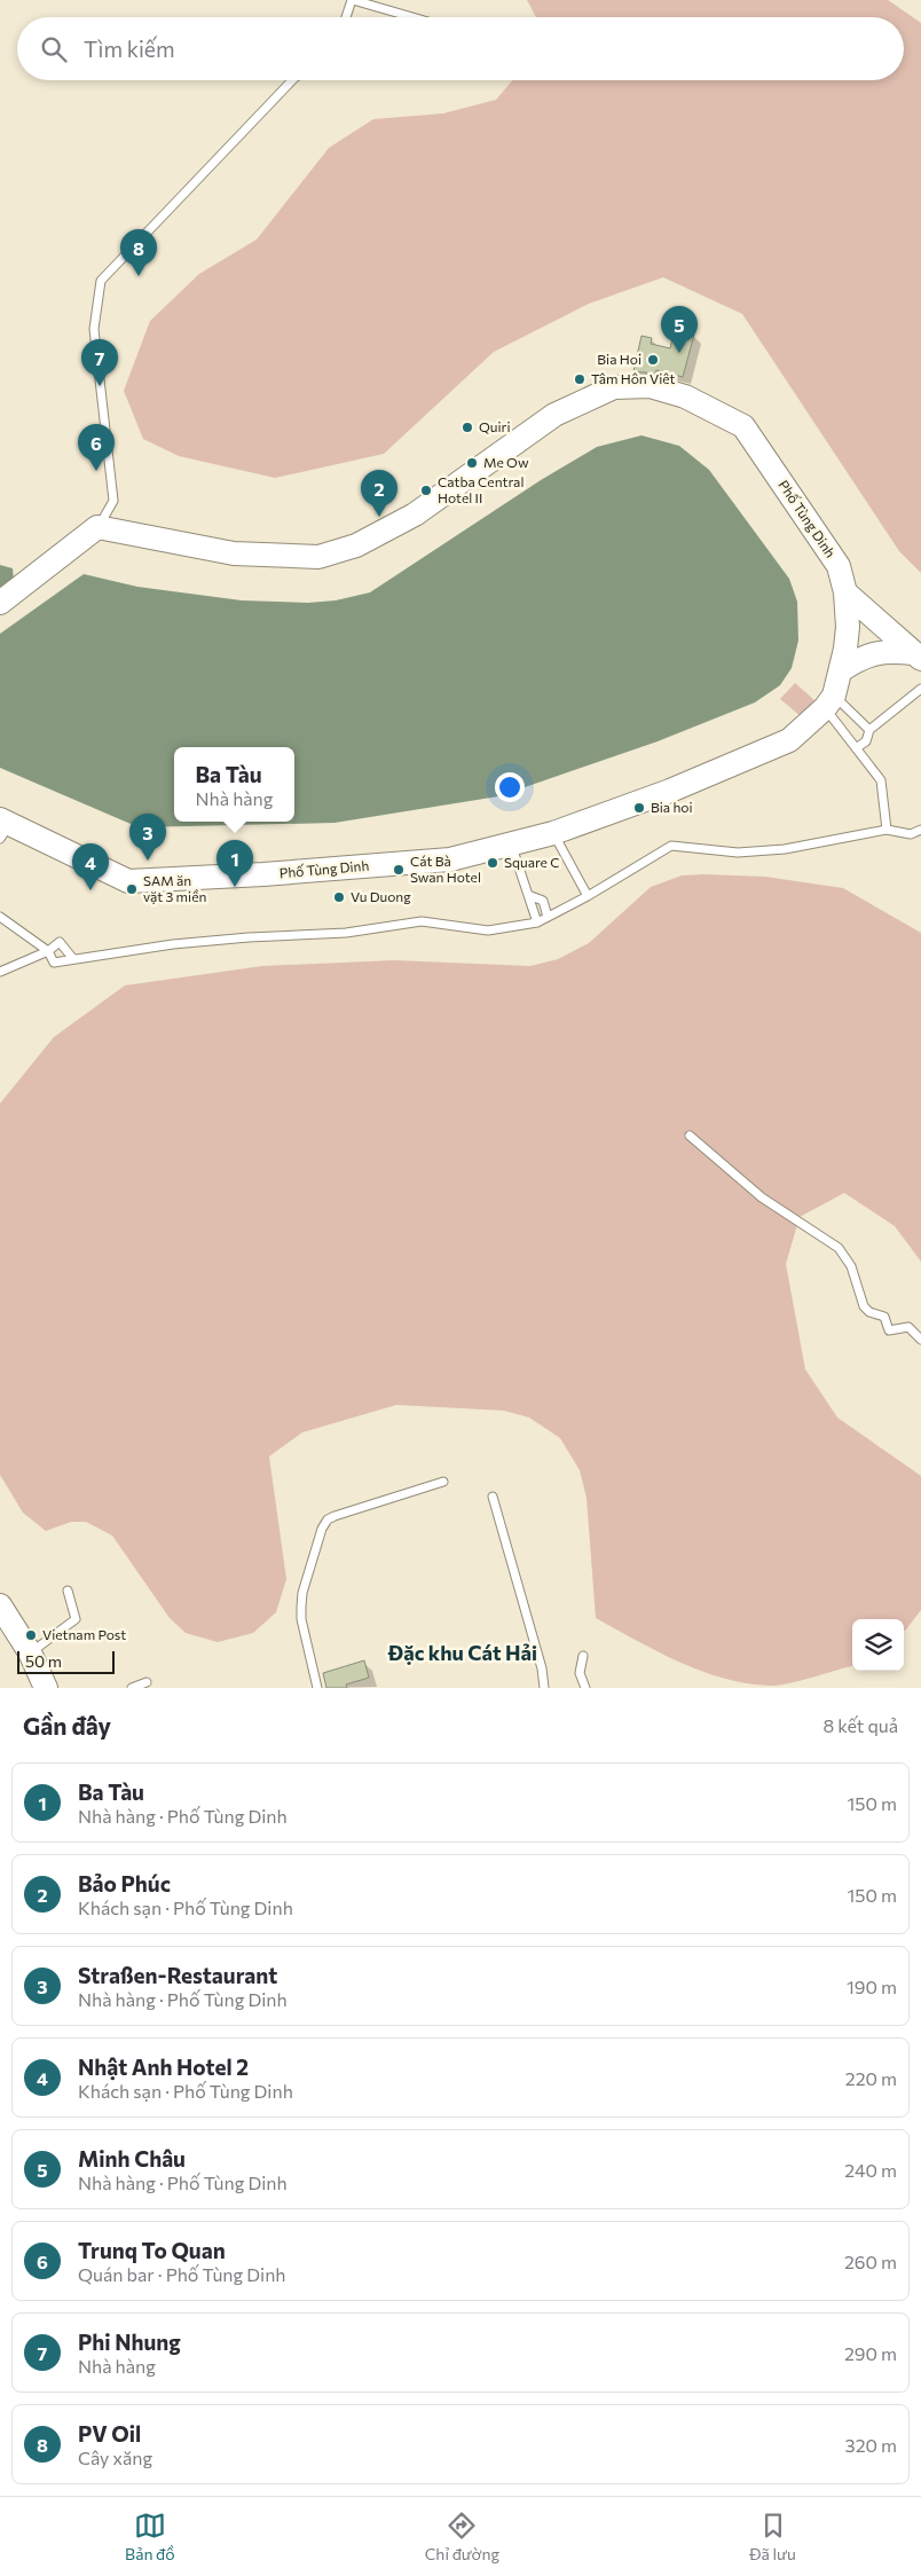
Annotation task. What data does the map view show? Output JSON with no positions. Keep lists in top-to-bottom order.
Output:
{
  "streets": {
    "main road": ["Phố Tùng Dinh"]
  },
  "districts": ["Đặc khu Cát Hải"],
  "places": [
    "Bia Hoi",
    "Tâm Hôn Viêt",
    "Quiri",
    "Me Ow",
    "Catba Central Hotel II",
    "Bia hoi",
    "Square C",
    "Cát Bà Swan Hotel",
    "SAM ăn vặt 3 miền",
    "Vu Duong",
    "Vietnam Post"
  ],
  "scale_bar": "50 m",
  "page": {
    "search": "Tìm kiếm",
    "pins": [
      "8",
      "5",
      "7",
      "6",
      "2",
      "3",
      "1",
      "4"
    ],
    "popup": ["Ba Tàu", "Nhà hàng"],
    "scale": "50 m",
    "heading": ["Gần đây", "8 kết quả"],
    "list": [
      {
        "mark": "1",
        "name": "Ba Tàu",
        "note": "Nhà hàng · Phố Tùng Dinh",
        "value": "150 m"
      },
      {
        "mark": "2",
        "name": "Bảo Phúc",
        "note": "Khách sạn · Phố Tùng Dinh",
        "value": "150 m"
      },
      {
        "mark": "3",
        "name": "Straßen-Restaurant",
        "note": "Nhà hàng · Phố Tùng Dinh",
        "value": "190 m"
      },
      {
        "mark": "4",
        "name": "Nhật Anh Hotel 2",
        "note": "Khách sạn · Phố Tùng Dinh",
        "value": "220 m"
      },
      {
        "mark": "5",
        "name": "Minh Châu",
        "note": "Nhà hàng · Phố Tùng Dinh",
        "value": "240 m"
      },
      {
        "mark": "6",
        "name": "Trunq To Quan",
        "note": "Quán bar · Phố Tùng Dinh",
        "value": "260 m"
      },
      {
        "mark": "7",
        "name": "Phi Nhung",
        "note": "Nhà hàng",
        "value": "290 m"
      },
      {
        "mark": "8",
        "name": "PV Oil",
        "note": "Cây xăng",
        "value": "320 m"
      }
    ],
    "nav": ["Bản đồ", "Chỉ đường", "Đã lưu"]
  }
}
